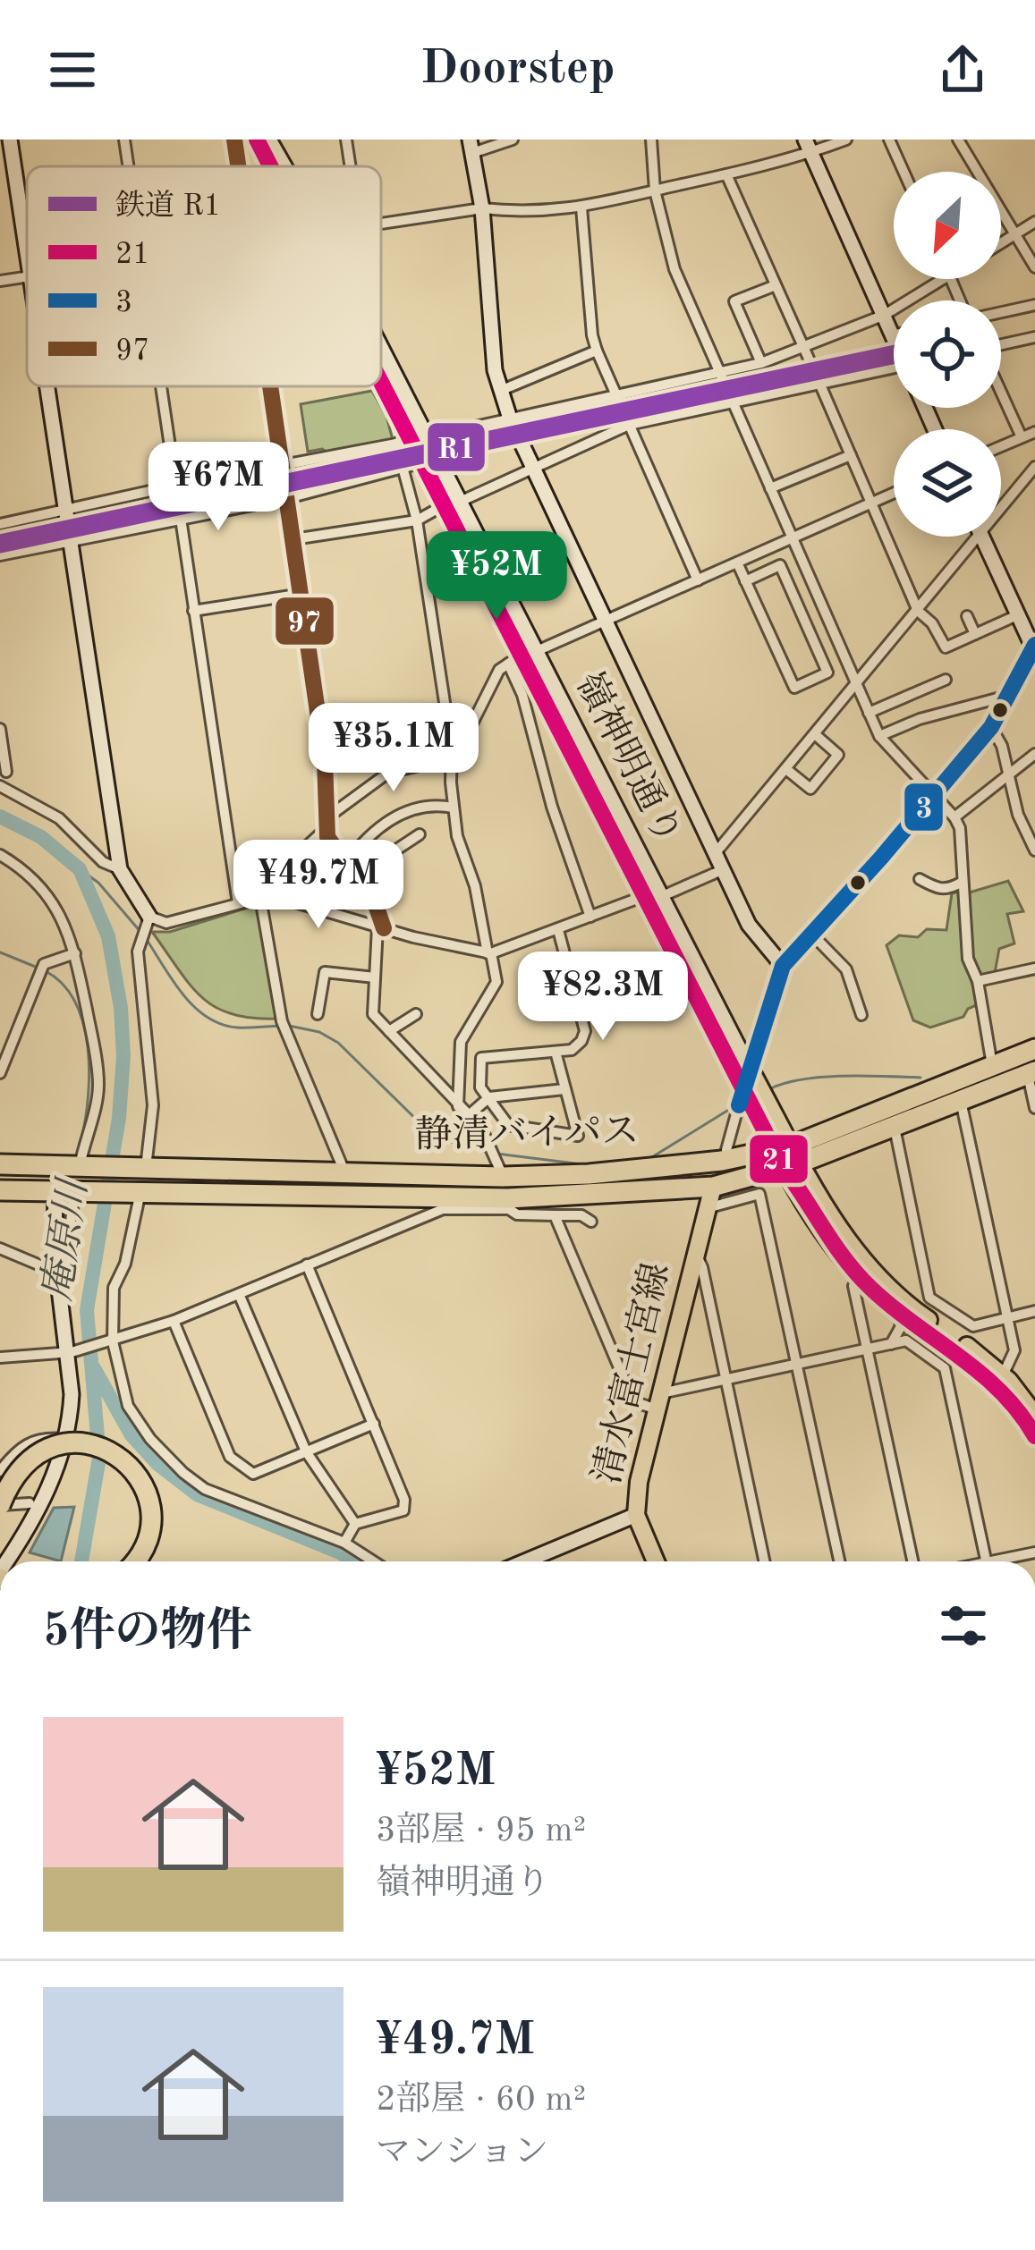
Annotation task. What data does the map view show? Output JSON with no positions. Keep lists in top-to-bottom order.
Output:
{
  "streets": {
    "highway": ["静清バイパス"],
    "main road": ["清水富士宮線"],
    "street": ["嶺神明通り"]
  },
  "crossings": [
    ["静清バイパス", "清水富士宮線"]
  ],
  "water": ["庵原川"],
  "lines": [
    "transit line 21",
    "transit line 97",
    "rail line R1",
    "transit line 3"
  ],
  "legend": [
    "鉄道 R1",
    "21",
    "3",
    "97"
  ],
  "north": "bottom left",
  "page": {
    "header": "Doorstep",
    "price": [
      "¥67M",
      "¥52M",
      "¥35.1M",
      "¥49.7M",
      "¥82.3M"
    ],
    "heading": "5件の物件",
    "list": [
      {
        "name": "¥52M",
        "note": "3部屋 · 95 m² · 嶺神明通り"
      },
      {
        "name": "¥49.7M",
        "note": "2部屋 · 60 m² · マンション"
      }
    ]
  }
}
